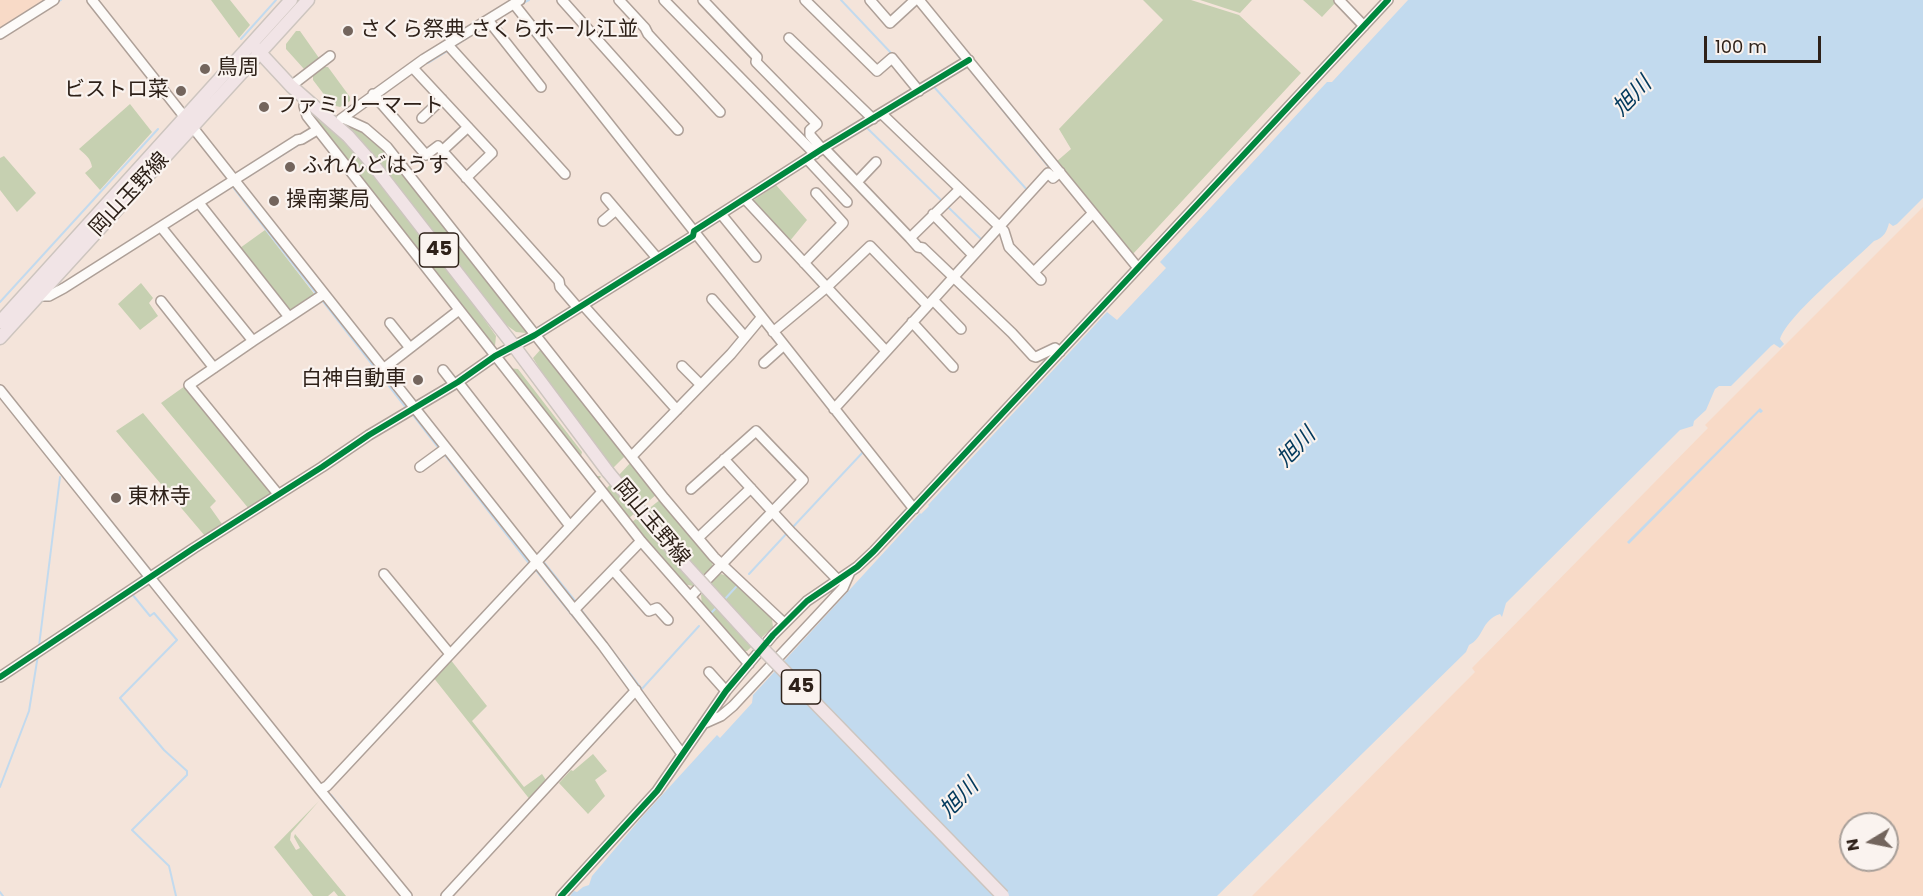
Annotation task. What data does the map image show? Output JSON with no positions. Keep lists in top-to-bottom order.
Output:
{
  "streets": {
    "main road": ["岡山玉野線", "45"]
  },
  "water": ["旭川"],
  "places": [
    "さくら祭典 さくらホール江並",
    "鳥周",
    "ビストロ菜",
    "ファミリーマート",
    "ふれんどはうす",
    "操南薬局",
    "白神自動車",
    "東林寺"
  ],
  "scale_bar": "100 m",
  "north": "left"
}
